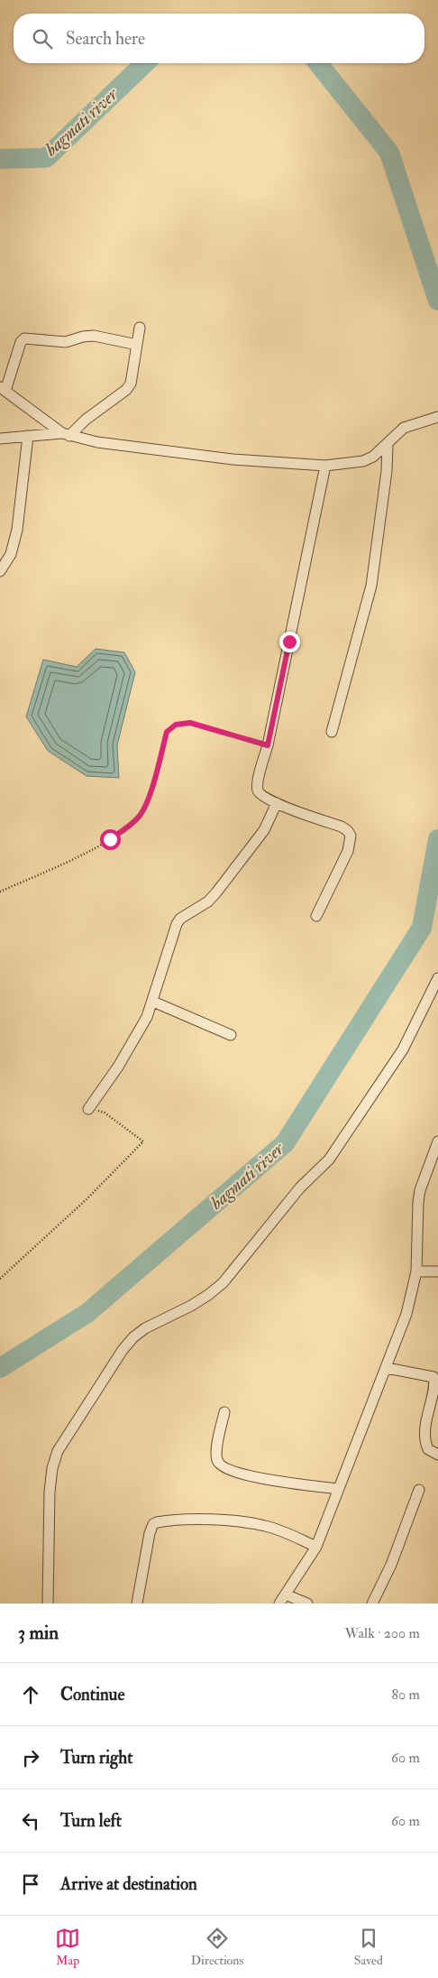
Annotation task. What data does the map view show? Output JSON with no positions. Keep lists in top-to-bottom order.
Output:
{
  "water": ["bagmati river"],
  "page": {
    "search": "Search here",
    "heading": ["3 min", "Walk · 200 m"],
    "list": [
      ["Continue", "80 m"],
      ["Turn right", "60 m"],
      ["Turn left", "60 m"],
      "Arrive at destination"
    ],
    "nav": ["Map", "Directions", "Saved"]
  }
}
